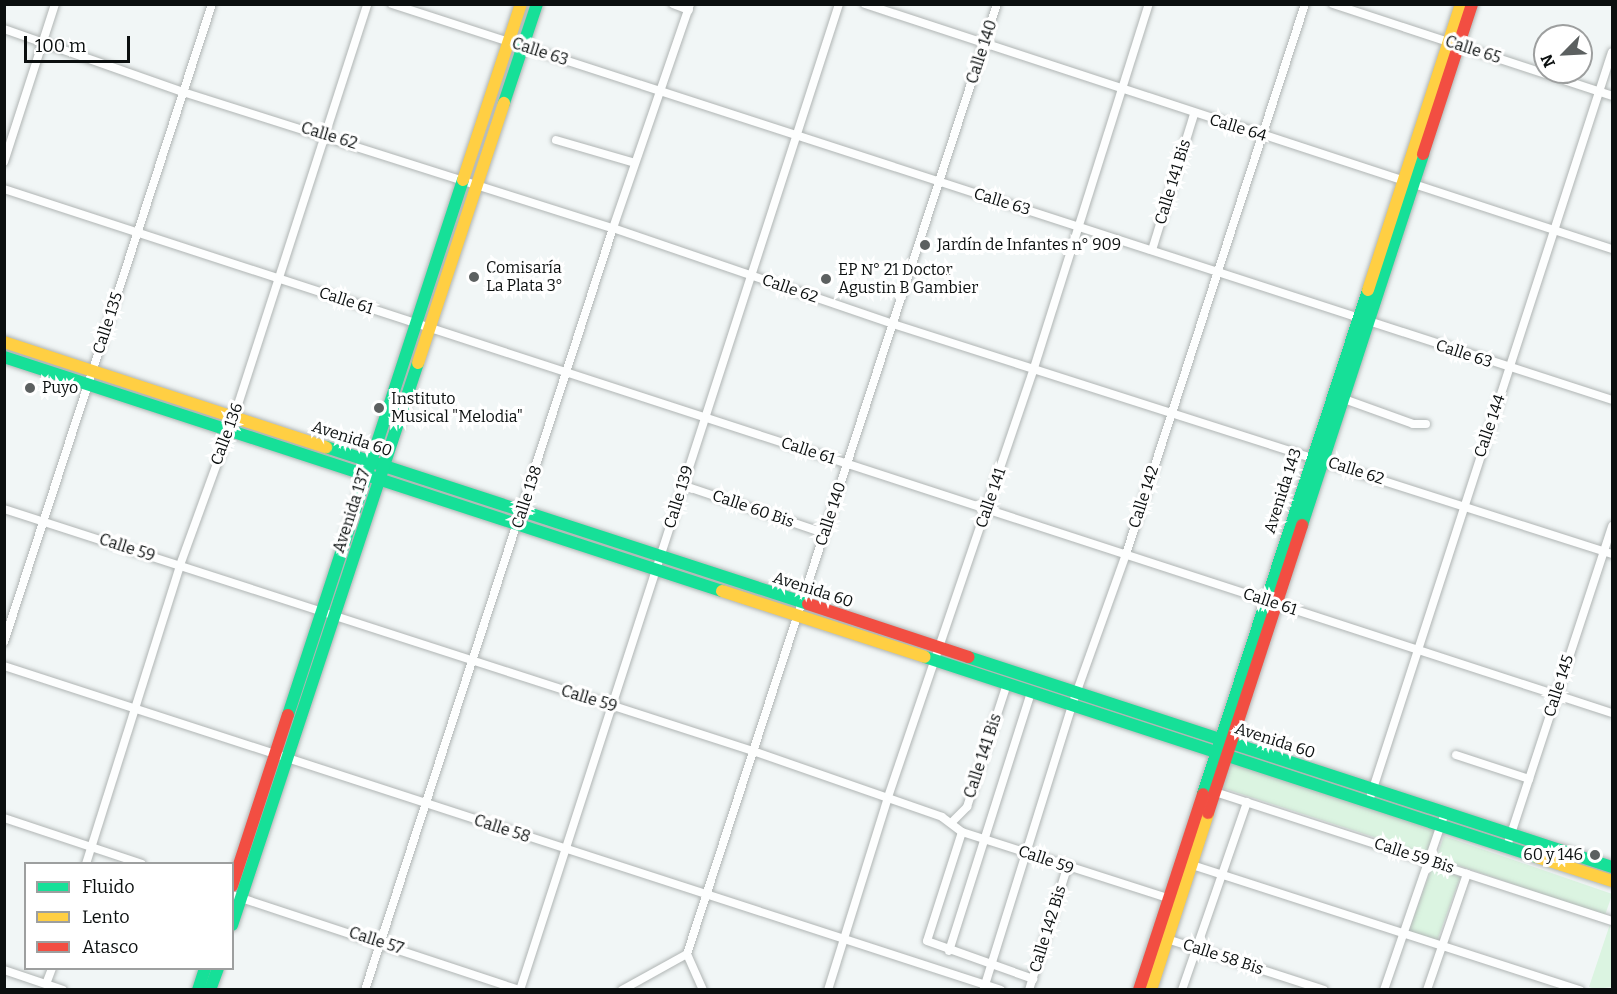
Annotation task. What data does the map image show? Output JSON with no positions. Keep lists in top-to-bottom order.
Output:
{
  "streets": {
    "main road": ["Avenida 60", "Avenida 143", "Avenida 137"],
    "street": [
      "Calle 65",
      "Calle 63",
      "Calle 140",
      "Calle 64",
      "Calle 62",
      "Calle 141 Bis",
      "Calle 61",
      "Calle 135",
      "Calle 144",
      "Calle 136",
      "Calle 138",
      "Calle 139",
      "Calle 142",
      "Calle 141",
      "Calle 60 Bis",
      "Calle 59",
      "Calle 145",
      "Calle 58",
      "Calle 59 Bis",
      "Calle 142 Bis",
      "Calle 57",
      "Calle 58 Bis"
    ]
  },
  "crossings": [
    ["Calle 65", "Calle 144"],
    ["Calle 65", "Avenida 143"],
    ["Calle 63", "Calle 140"],
    ["Calle 63", "Calle 141 Bis"],
    ["Calle 63", "Calle 144"],
    ["Calle 63", "Avenida 143"],
    ["Calle 63", "Calle 138"],
    ["Calle 63", "Calle 139"],
    ["Calle 63", "Calle 142"],
    ["Calle 63", "Calle 141"],
    ["Calle 63", "Avenida 137"],
    ["Calle 140", "Calle 64"],
    ["Calle 140", "Calle 62"],
    ["Calle 140", "Calle 61"],
    ["Calle 140", "Avenida 60"],
    ["Calle 140", "Calle 60 Bis"],
    ["Calle 140", "Calle 59"],
    ["Calle 140", "Calle 58"],
    ["Calle 64", "Calle 141 Bis"],
    ["Calle 64", "Calle 144"],
    ["Calle 64", "Avenida 143"],
    ["Calle 64", "Calle 142"],
    ["Calle 64", "Calle 141"],
    ["Calle 62", "Calle 135"],
    ["Calle 62", "Calle 144"],
    ["Calle 62", "Calle 136"],
    ["Calle 62", "Avenida 143"],
    ["Calle 62", "Calle 138"],
    ["Calle 62", "Calle 139"],
    ["Calle 62", "Calle 142"],
    ["Calle 62", "Calle 141"],
    ["Calle 62", "Avenida 137"],
    ["Calle 62", "Calle 145"],
    ["Calle 141 Bis", "Avenida 60"],
    ["Calle 141 Bis", "Calle 59"],
    ["Calle 61", "Calle 135"],
    ["Calle 61", "Calle 144"],
    ["Calle 61", "Calle 136"],
    ["Calle 61", "Avenida 143"],
    ["Calle 61", "Calle 138"],
    ["Calle 61", "Calle 139"],
    ["Calle 61", "Calle 142"],
    ["Calle 61", "Calle 141"],
    ["Calle 61", "Avenida 137"],
    ["Calle 61", "Calle 145"],
    ["Calle 135", "Avenida 60"],
    ["Calle 135", "Calle 59"],
    ["Calle 144", "Avenida 60"],
    ["Calle 136", "Avenida 60"],
    ["Calle 136", "Calle 59"],
    ["Calle 136", "Calle 58"],
    ["Avenida 60", "Avenida 143"],
    ["Avenida 60", "Calle 138"],
    ["Avenida 60", "Calle 139"],
    ["Avenida 60", "Calle 142"],
    ["Avenida 60", "Calle 141"],
    ["Avenida 60", "Avenida 137"],
    ["Avenida 60", "Calle 145"],
    ["Avenida 143", "Calle 59"],
    ["Avenida 143", "Calle 59 Bis"],
    ["Avenida 143", "Calle 58 Bis"],
    ["Calle 138", "Calle 59"],
    ["Calle 138", "Calle 58"],
    ["Calle 138", "Calle 57"],
    ["Calle 139", "Calle 60 Bis"],
    ["Calle 139", "Calle 59"],
    ["Calle 139", "Calle 58"],
    ["Calle 139", "Calle 57"],
    ["Calle 142", "Calle 59"],
    ["Calle 142", "Calle 58"],
    ["Calle 141", "Calle 59"],
    ["Calle 141", "Calle 58"],
    ["Avenida 137", "Calle 59"],
    ["Avenida 137", "Calle 58"],
    ["Avenida 137", "Calle 57"],
    ["Calle 59", "Calle 142 Bis"]
  ],
  "places": [
    "Jardín de Infantes n° 909",
    "Comisaría La Plata 3°",
    "EP N° 21 Doctor Agustin B Gambier",
    "Puyo",
    "Instituto Musical \"Melodia\"",
    "60 y 146"
  ],
  "legend": ["Fluido", "Lento", "Atasco"],
  "scale_bar": "100 m",
  "north": "bottom left"
}
